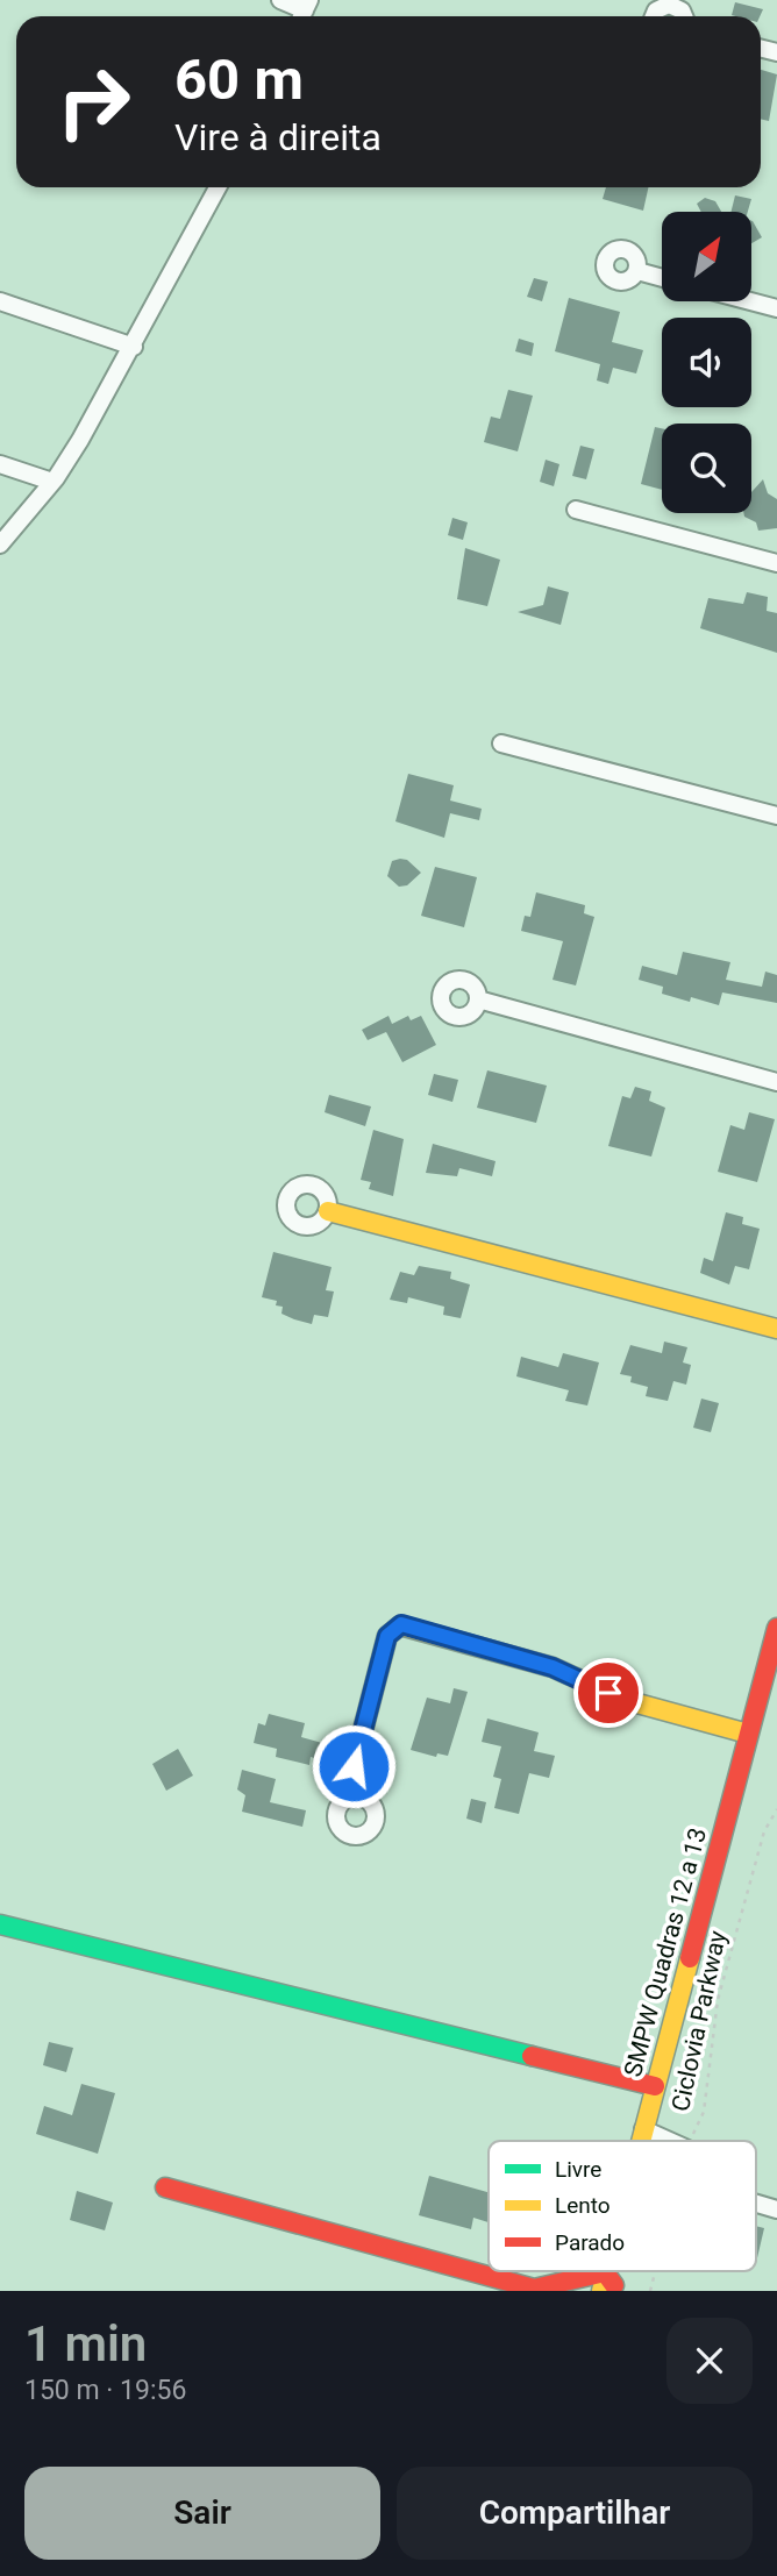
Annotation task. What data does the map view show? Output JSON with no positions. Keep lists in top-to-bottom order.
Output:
{
  "streets": {
    "street": ["SMPW Quadras 12 a 13"],
    "path": ["Ciclovia Parkway"]
  },
  "legend": ["Livre", "Lento", "Parado"],
  "north": "top right",
  "page": {
    "turn": ["60 m", "Vire à direita"],
    "heading": ["1 min", "150 m · 19:56"],
    "buttons": ["Sair", "Compartilhar"]
  }
}
